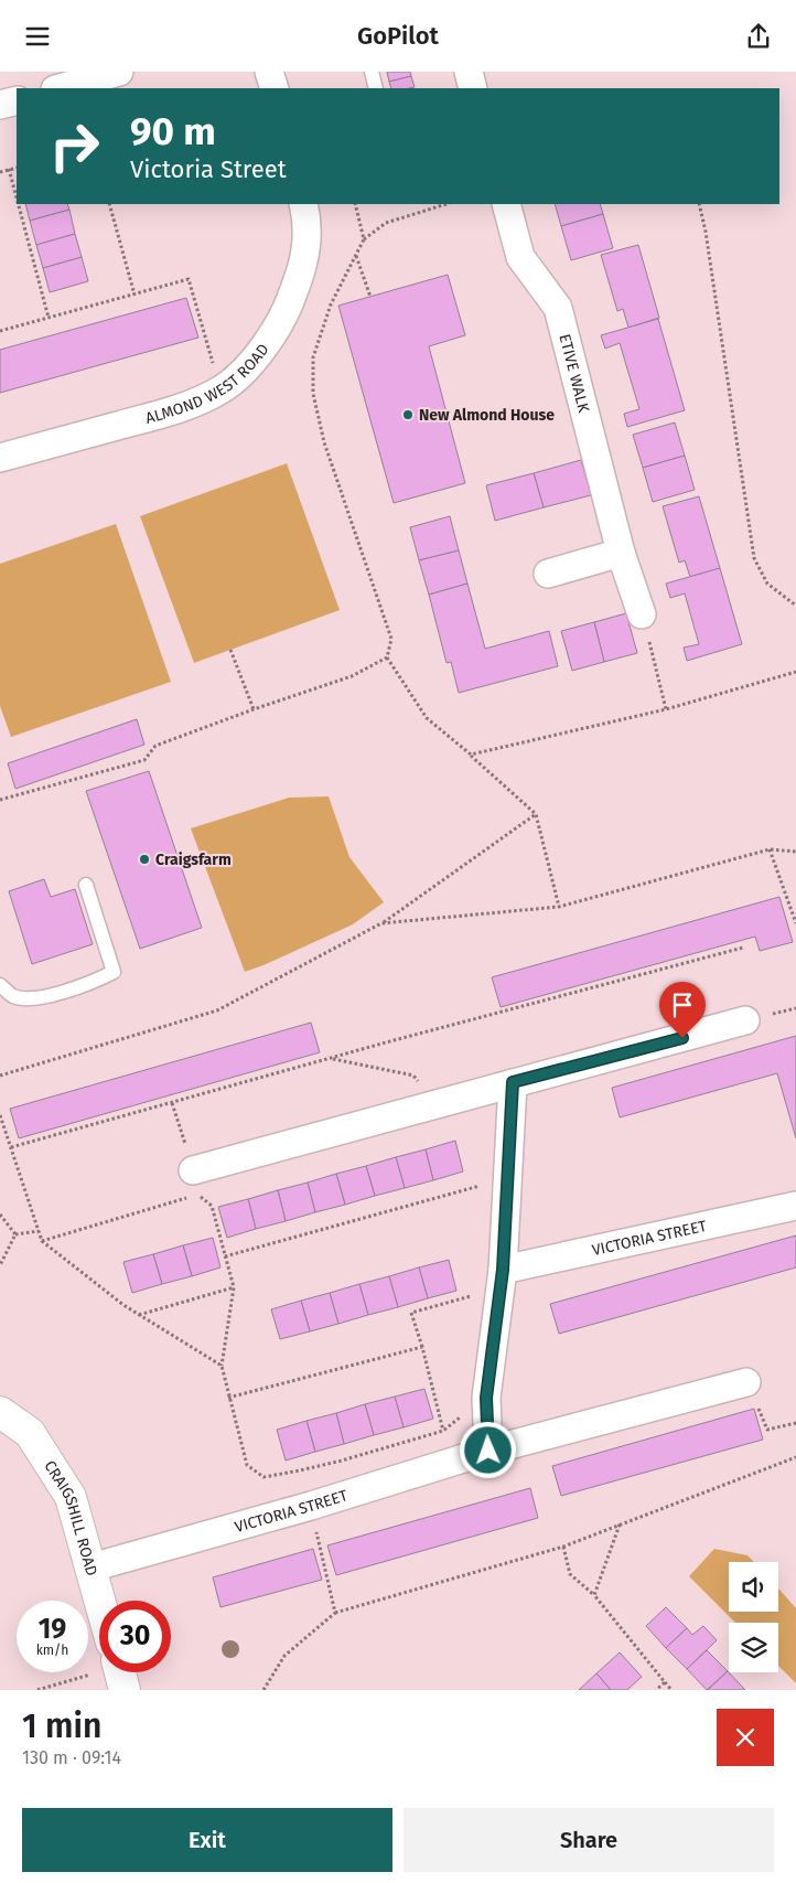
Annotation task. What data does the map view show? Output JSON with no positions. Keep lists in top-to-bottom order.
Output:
{
  "streets": {
    "street": [
      "ETIVE WALK",
      "ALMOND WEST ROAD",
      "VICTORIA STREET",
      "CRAIGSHILL ROAD"
    ]
  },
  "crossings": [
    ["VICTORIA STREET", "CRAIGSHILL ROAD"]
  ],
  "places": ["New Almond House", "Craigsfarm"],
  "page": {
    "header": "GoPilot",
    "turn": ["90 m", "Victoria Street"],
    "speed": "19 km/h",
    "limit": "30",
    "heading": ["1 min", "130 m · 09:14"],
    "buttons": ["Exit", "Share"]
  }
}
